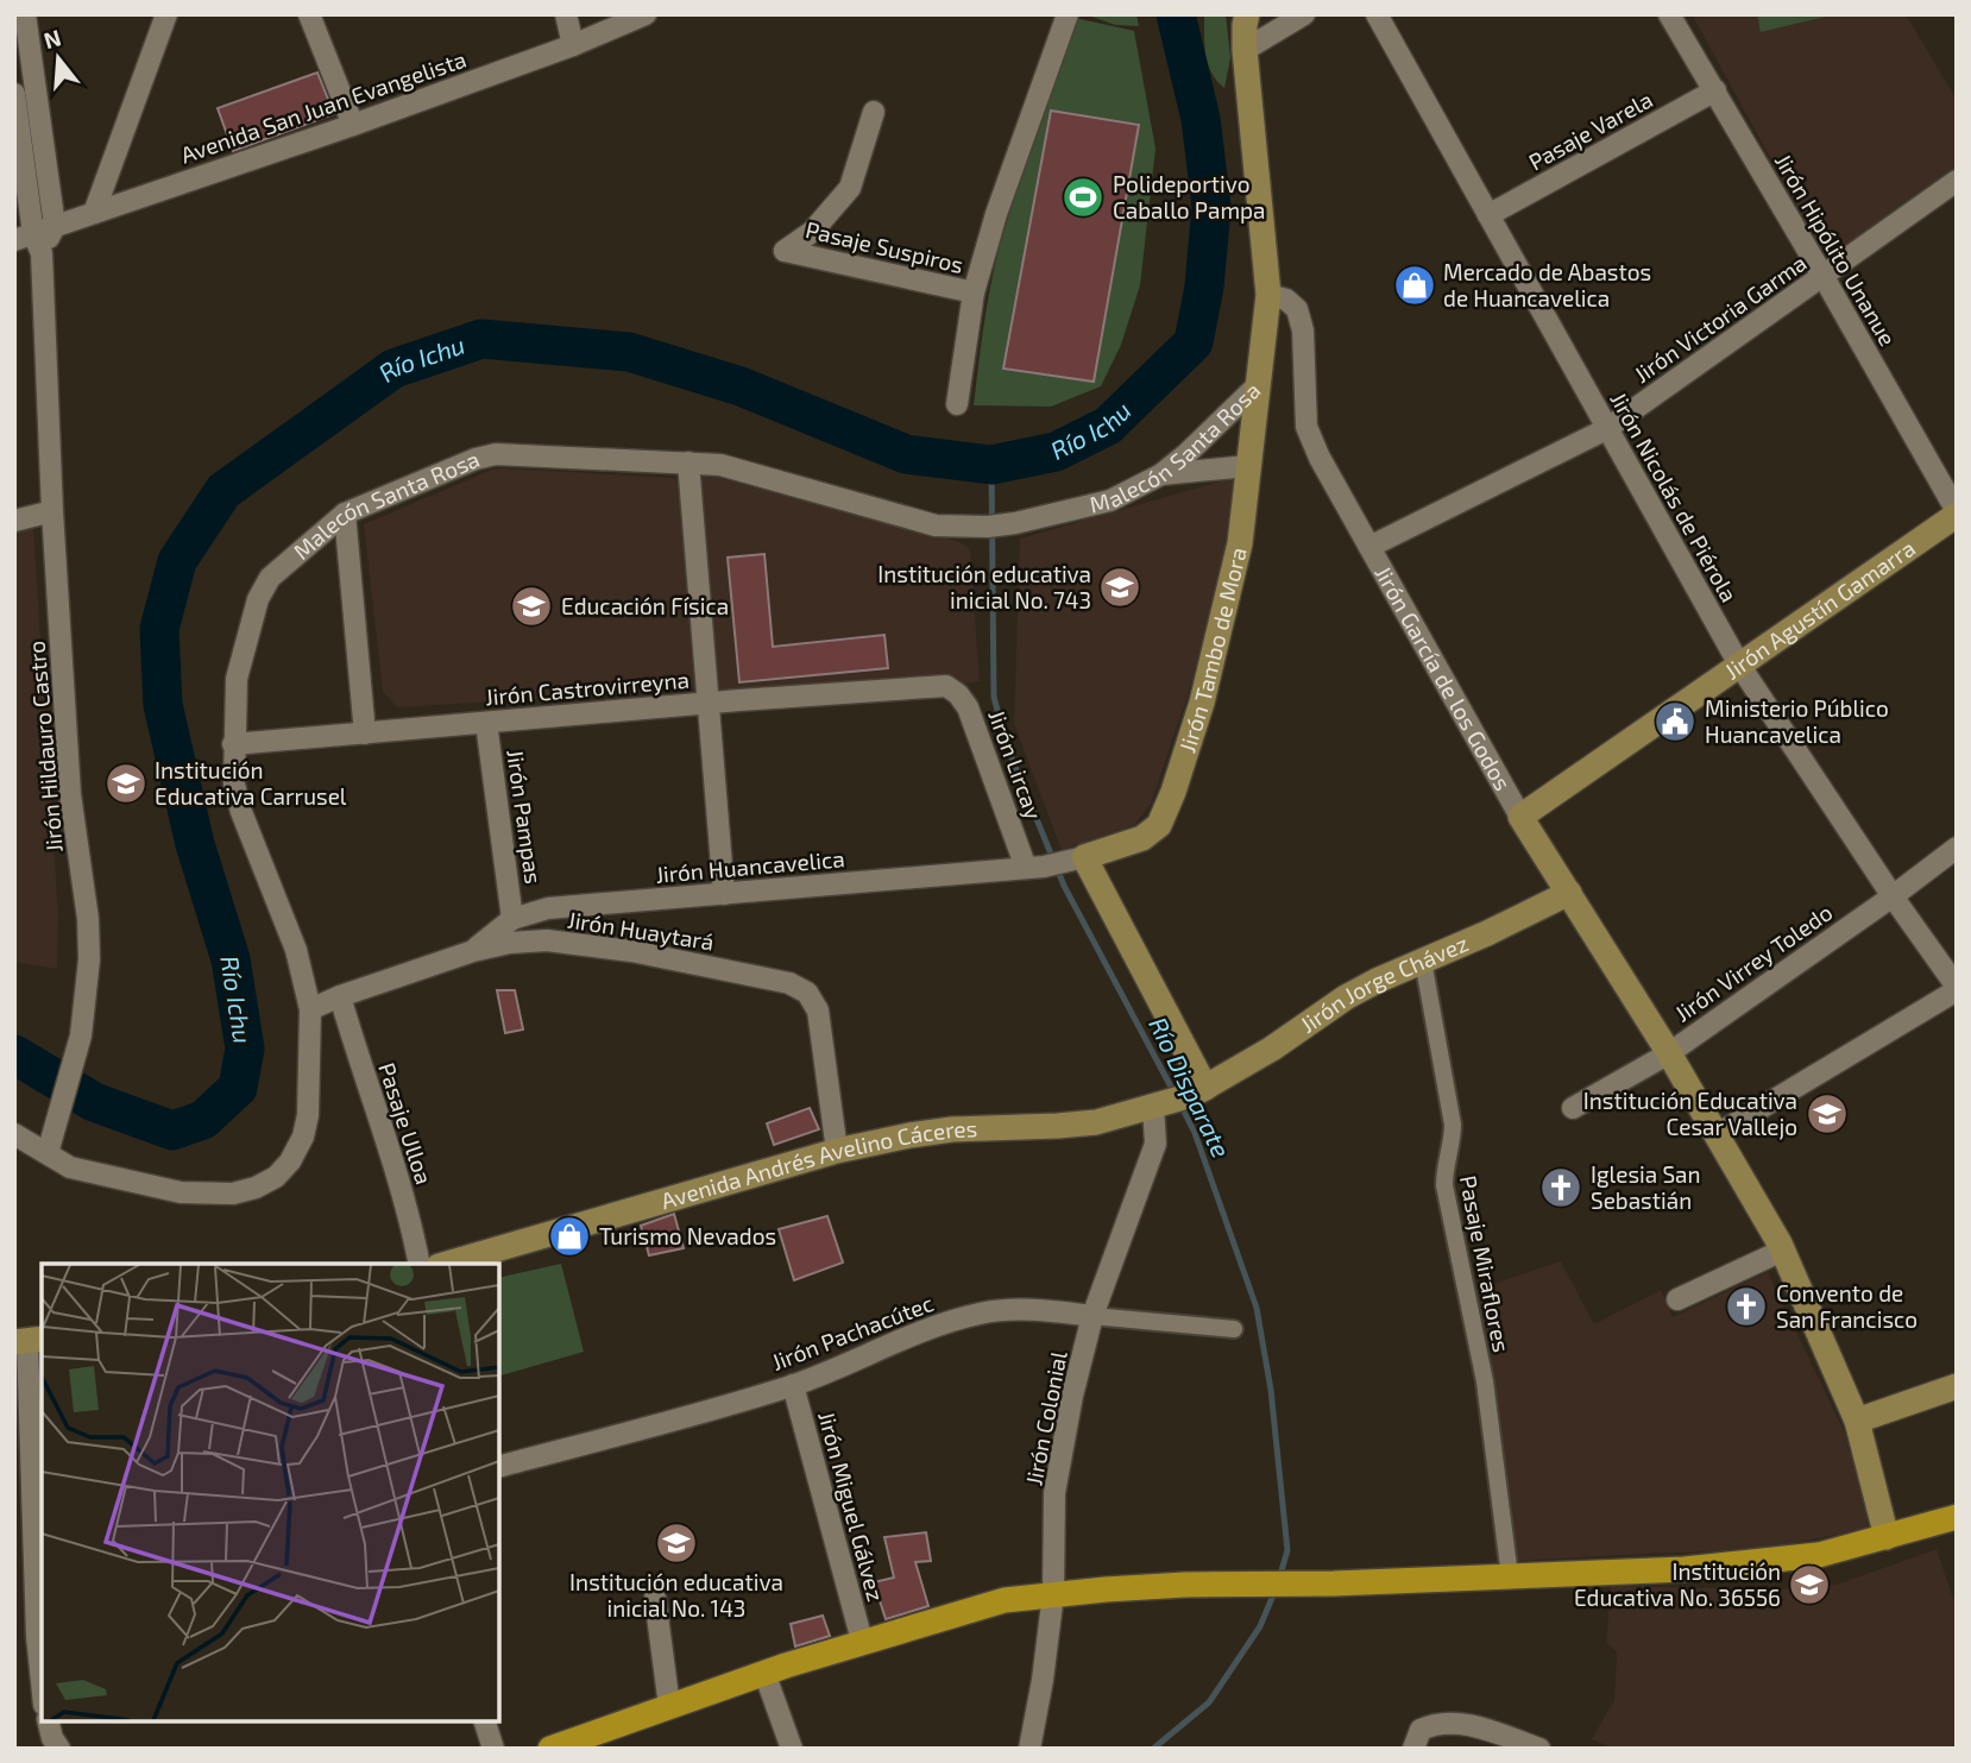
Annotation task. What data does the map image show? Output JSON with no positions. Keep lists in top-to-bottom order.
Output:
{
  "streets": {
    "main road": [
      "Malecón Santa Rosa",
      "Jirón Agustín Gamarra",
      "Jirón Tambo de Mora",
      "Jirón García de los Godos",
      "Jirón Jorge Chávez",
      "Avenida Andrés Avelino Cáceres"
    ],
    "street": [
      "Avenida San Juan Evangelista",
      "Pasaje Varela",
      "Pasaje Suspiros",
      "Jirón Hipólito Unanue",
      "Jirón Victoria Garma",
      "Jirón Nicolás de Piérola",
      "Jirón Castrovirreyna",
      "Jirón Hildauro Castro",
      "Jirón Lircay",
      "Jirón Pampas",
      "Jirón Huancavelica",
      "Jirón Huaytará",
      "Jirón Virrey Toledo",
      "Pasaje Ulloa",
      "Pasaje Miraflores",
      "Jirón Pachacútec",
      "Jirón Colonial",
      "Jirón Miguel Gálvez"
    ]
  },
  "crossings": [
    ["Avenida San Juan Evangelista", "Jirón Hildauro Castro"],
    ["Pasaje Varela", "Jirón Hipólito Unanue"],
    ["Pasaje Varela", "Jirón Nicolás de Piérola"],
    ["Jirón Hipólito Unanue", "Jirón Victoria Garma"],
    ["Jirón Hipólito Unanue", "Jirón Agustín Gamarra"],
    ["Jirón Victoria Garma", "Jirón Nicolás de Piérola"],
    ["Jirón Victoria Garma", "Jirón García de los Godos"],
    ["Malecón Santa Rosa", "Jirón Tambo de Mora"],
    ["Malecón Santa Rosa", "Jirón García de los Godos"],
    ["Malecón Santa Rosa", "Jirón Castrovirreyna"],
    ["Malecón Santa Rosa", "Jirón Hildauro Castro"],
    ["Malecón Santa Rosa", "Jirón Huaytará"],
    ["Jirón Nicolás de Piérola", "Jirón Agustín Gamarra"],
    ["Jirón Nicolás de Piérola", "Jirón Virrey Toledo"],
    ["Jirón Agustín Gamarra", "Jirón García de los Godos"],
    ["Jirón Tambo de Mora", "Jirón Lircay"],
    ["Jirón Tambo de Mora", "Jirón Huancavelica"],
    ["Jirón García de los Godos", "Jirón Virrey Toledo"],
    ["Jirón García de los Godos", "Jirón Jorge Chávez"],
    ["Jirón Castrovirreyna", "Jirón Lircay"],
    ["Jirón Castrovirreyna", "Jirón Pampas"],
    ["Jirón Lircay", "Jirón Huancavelica"],
    ["Jirón Pampas", "Jirón Huancavelica"],
    ["Jirón Huancavelica", "Jirón Huaytará"],
    ["Jirón Huaytará", "Pasaje Ulloa"],
    ["Jirón Huaytará", "Avenida Andrés Avelino Cáceres"],
    ["Jirón Jorge Chávez", "Avenida Andrés Avelino Cáceres"],
    ["Jirón Jorge Chávez", "Pasaje Miraflores"],
    ["Avenida Andrés Avelino Cáceres", "Jirón Colonial"],
    ["Jirón Pachacútec", "Jirón Colonial"],
    ["Jirón Pachacútec", "Jirón Miguel Gálvez"]
  ],
  "water": ["Río Ichu", "Río Disparate"],
  "places": {
    "sports": ["Polideportivo Caballo Pampa"],
    "shop": ["Mercado de Abastos de Huancavelica", "Turismo Nevados"],
    "school or university": [
      "Institución educativa inicial No. 743",
      "Educación Física",
      "Institución Educativa Carrusel",
      "Institución Educativa Cesar Vallejo",
      "Institución educativa inicial No. 143",
      "Institución Educativa No. 36556"
    ],
    "public building": ["Ministerio Público Huancavelica"],
    "church": ["Iglesia San Sebastián", "Convento de San Francisco"]
  },
  "north": "top"
}
